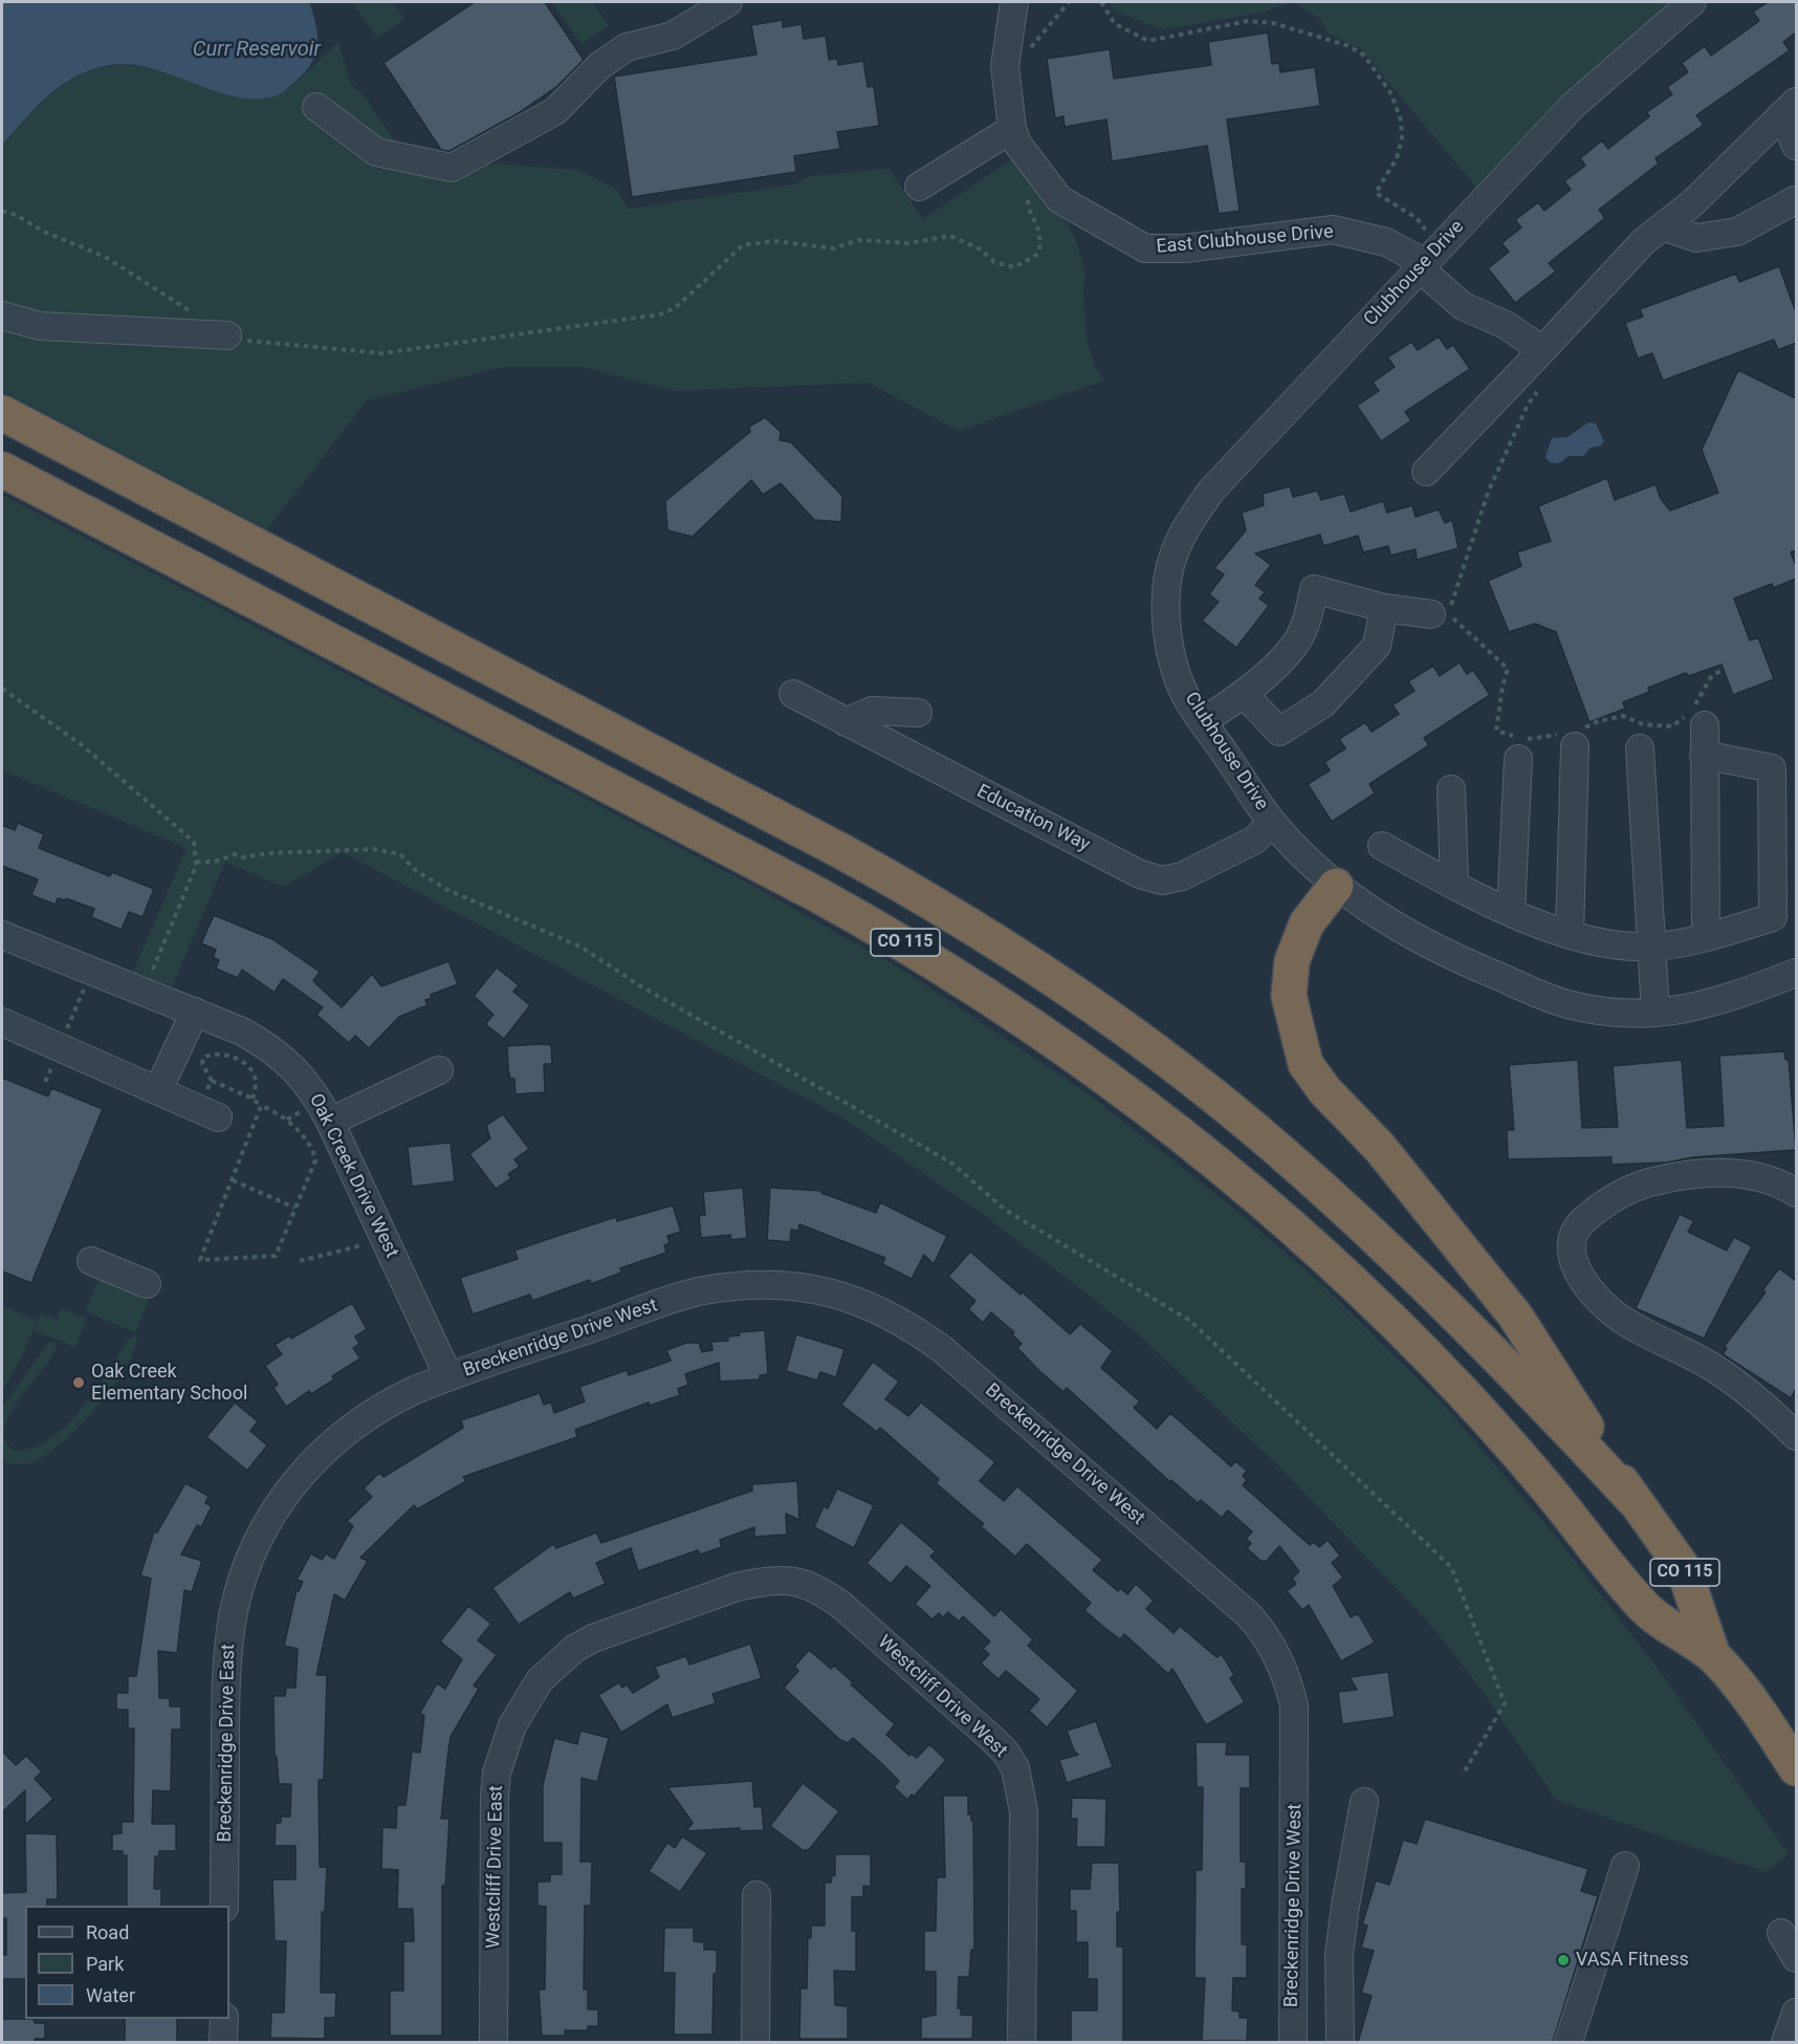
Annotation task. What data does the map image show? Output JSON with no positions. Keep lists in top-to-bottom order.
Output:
{
  "streets": {
    "highway": ["CO 115"],
    "street": [
      "East Clubhouse Drive",
      "Clubhouse Drive",
      "Education Way",
      "Oak Creek Drive West",
      "Breckenridge Drive West",
      "Westcliff Drive West",
      "Breckenridge Drive East",
      "Westcliff Drive East"
    ]
  },
  "crossings": [
    ["East Clubhouse Drive", "Clubhouse Drive"],
    ["Clubhouse Drive", "Education Way"],
    ["Oak Creek Drive West", "Breckenridge Drive West"],
    ["Oak Creek Drive West", "Breckenridge Drive East"],
    ["Breckenridge Drive West", "Breckenridge Drive East"],
    ["Westcliff Drive West", "Westcliff Drive East"]
  ],
  "water": ["Curr Reservoir"],
  "places": ["Oak Creek Elementary School", "VASA Fitness"],
  "legend": ["Road", "Park", "Water"]
}
